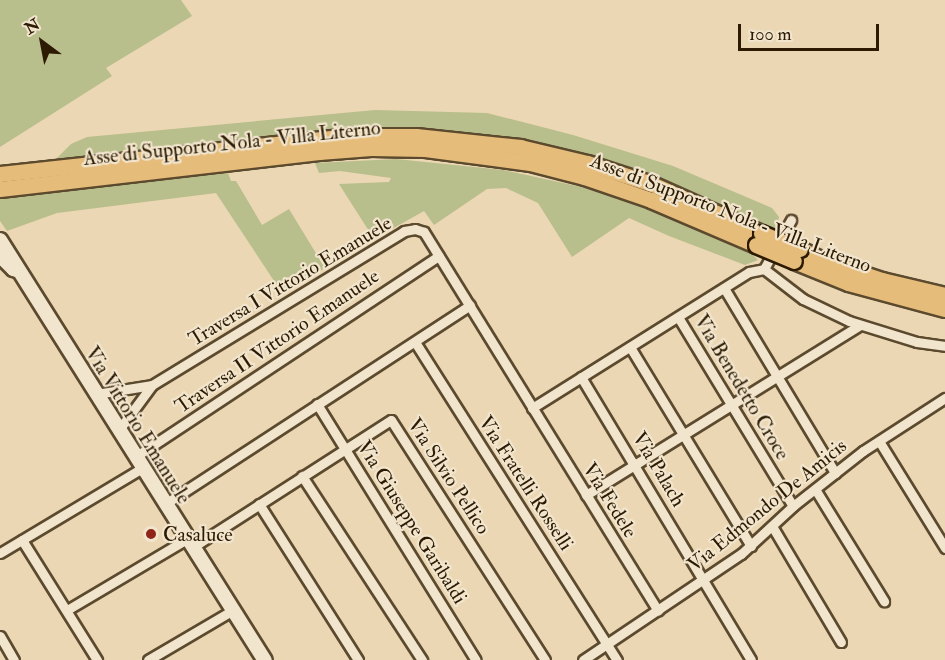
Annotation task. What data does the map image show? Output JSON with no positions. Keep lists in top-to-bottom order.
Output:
{
  "streets": {
    "highway": ["Asse di Supporto Nola - Villa Literno"],
    "main road": ["Via Vittorio Emanuele"],
    "street": [
      "Traversa I Vittorio Emanuele",
      "Traversa II Vittorio Emanuele",
      "Via Benedetto Croce",
      "Via Palach",
      "Via Silvio Pellico",
      "Via Fratelli Rosselli",
      "Via Fedele",
      "Via Edmondo De Amicis",
      "Via Giuseppe Garibaldi"
    ]
  },
  "crossings": [
    ["Traversa I Vittorio Emanuele", "Traversa II Vittorio Emanuele"],
    ["Traversa I Vittorio Emanuele", "Via Vittorio Emanuele"],
    ["Traversa I Vittorio Emanuele", "Via Fedele"],
    ["Traversa II Vittorio Emanuele", "Via Vittorio Emanuele"],
    ["Traversa II Vittorio Emanuele", "Via Fedele"],
    ["Via Benedetto Croce", "Via Edmondo De Amicis"],
    ["Via Vittorio Emanuele", "Via Silvio Pellico"],
    ["Via Palach", "Via Edmondo De Amicis"],
    ["Via Silvio Pellico", "Via Giuseppe Garibaldi"],
    ["Via Fratelli Rosselli", "Via Edmondo De Amicis"],
    ["Via Fedele", "Via Edmondo De Amicis"]
  ],
  "places": ["Casaluce"],
  "scale_bar": "100 m",
  "north": "top left"
}
